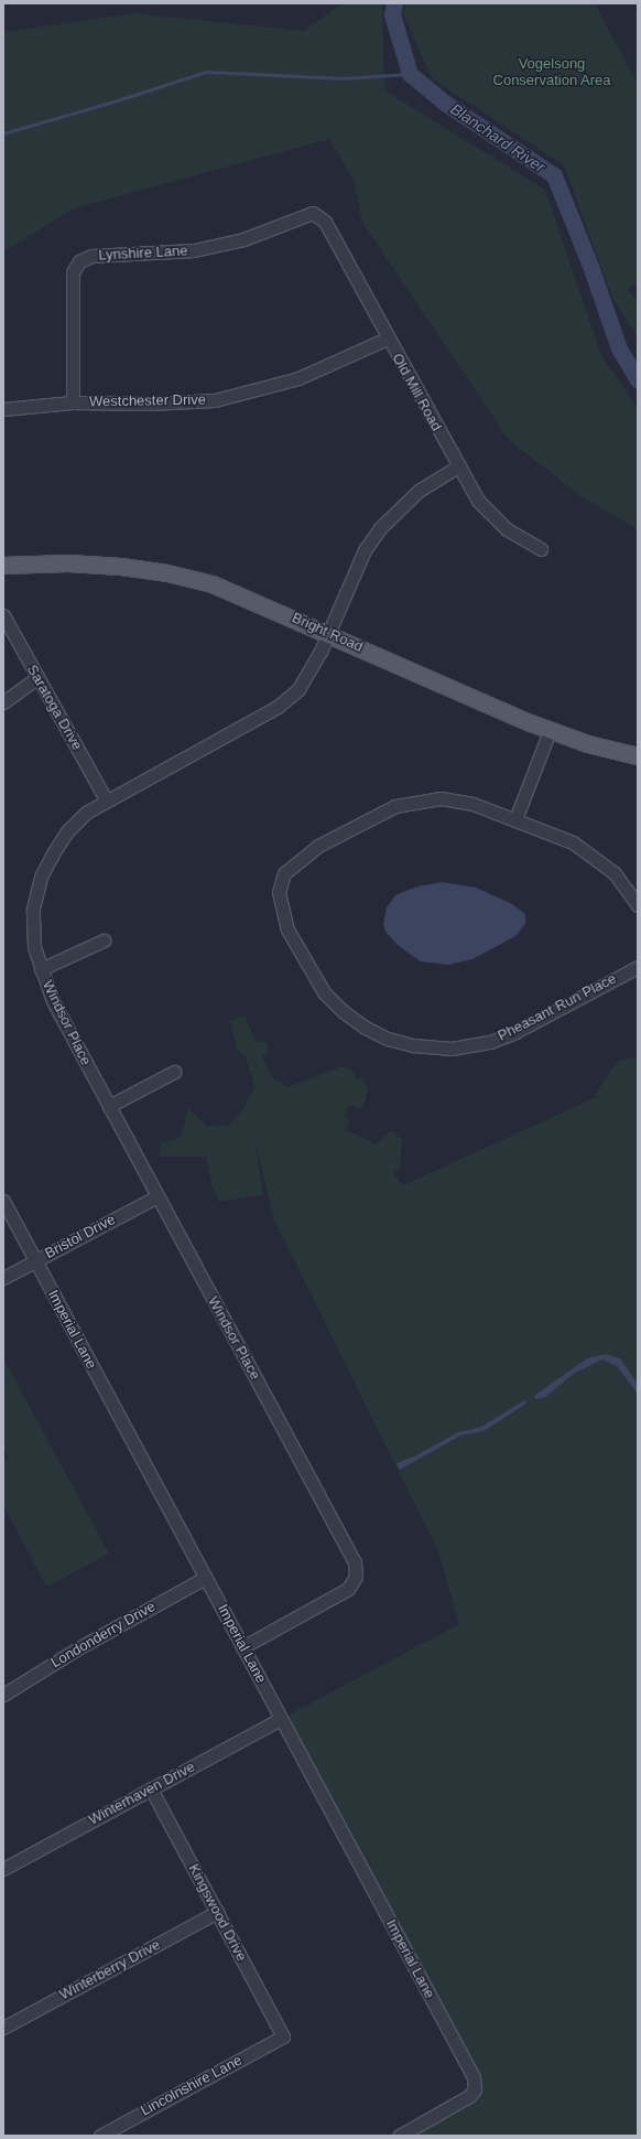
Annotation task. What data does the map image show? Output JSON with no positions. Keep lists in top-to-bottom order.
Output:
{
  "streets": {
    "main road": ["Bright Road"],
    "street": [
      "Lynshire Lane",
      "Old Mill Road",
      "Westchester Drive",
      "Saratoga Drive",
      "Pheasant Run Place",
      "Windsor Place",
      "Bristol Drive",
      "Imperial Lane",
      "Londonderry Drive",
      "Winterhaven Drive",
      "Kingswood Drive",
      "Winterberry Drive",
      "Lincolnshire Lane"
    ]
  },
  "crossings": [
    ["Lynshire Lane", "Old Mill Road"],
    ["Lynshire Lane", "Westchester Drive"],
    ["Old Mill Road", "Westchester Drive"],
    ["Old Mill Road", "Windsor Place"],
    ["Bright Road", "Windsor Place"],
    ["Saratoga Drive", "Windsor Place"],
    ["Windsor Place", "Bristol Drive"],
    ["Windsor Place", "Imperial Lane"],
    ["Bristol Drive", "Imperial Lane"],
    ["Imperial Lane", "Londonderry Drive"],
    ["Imperial Lane", "Winterhaven Drive"],
    ["Winterhaven Drive", "Kingswood Drive"],
    ["Kingswood Drive", "Winterberry Drive"],
    ["Kingswood Drive", "Lincolnshire Lane"]
  ],
  "water": ["Blanchard River"],
  "parks": ["Vogelsong Conservation Area"]
}
